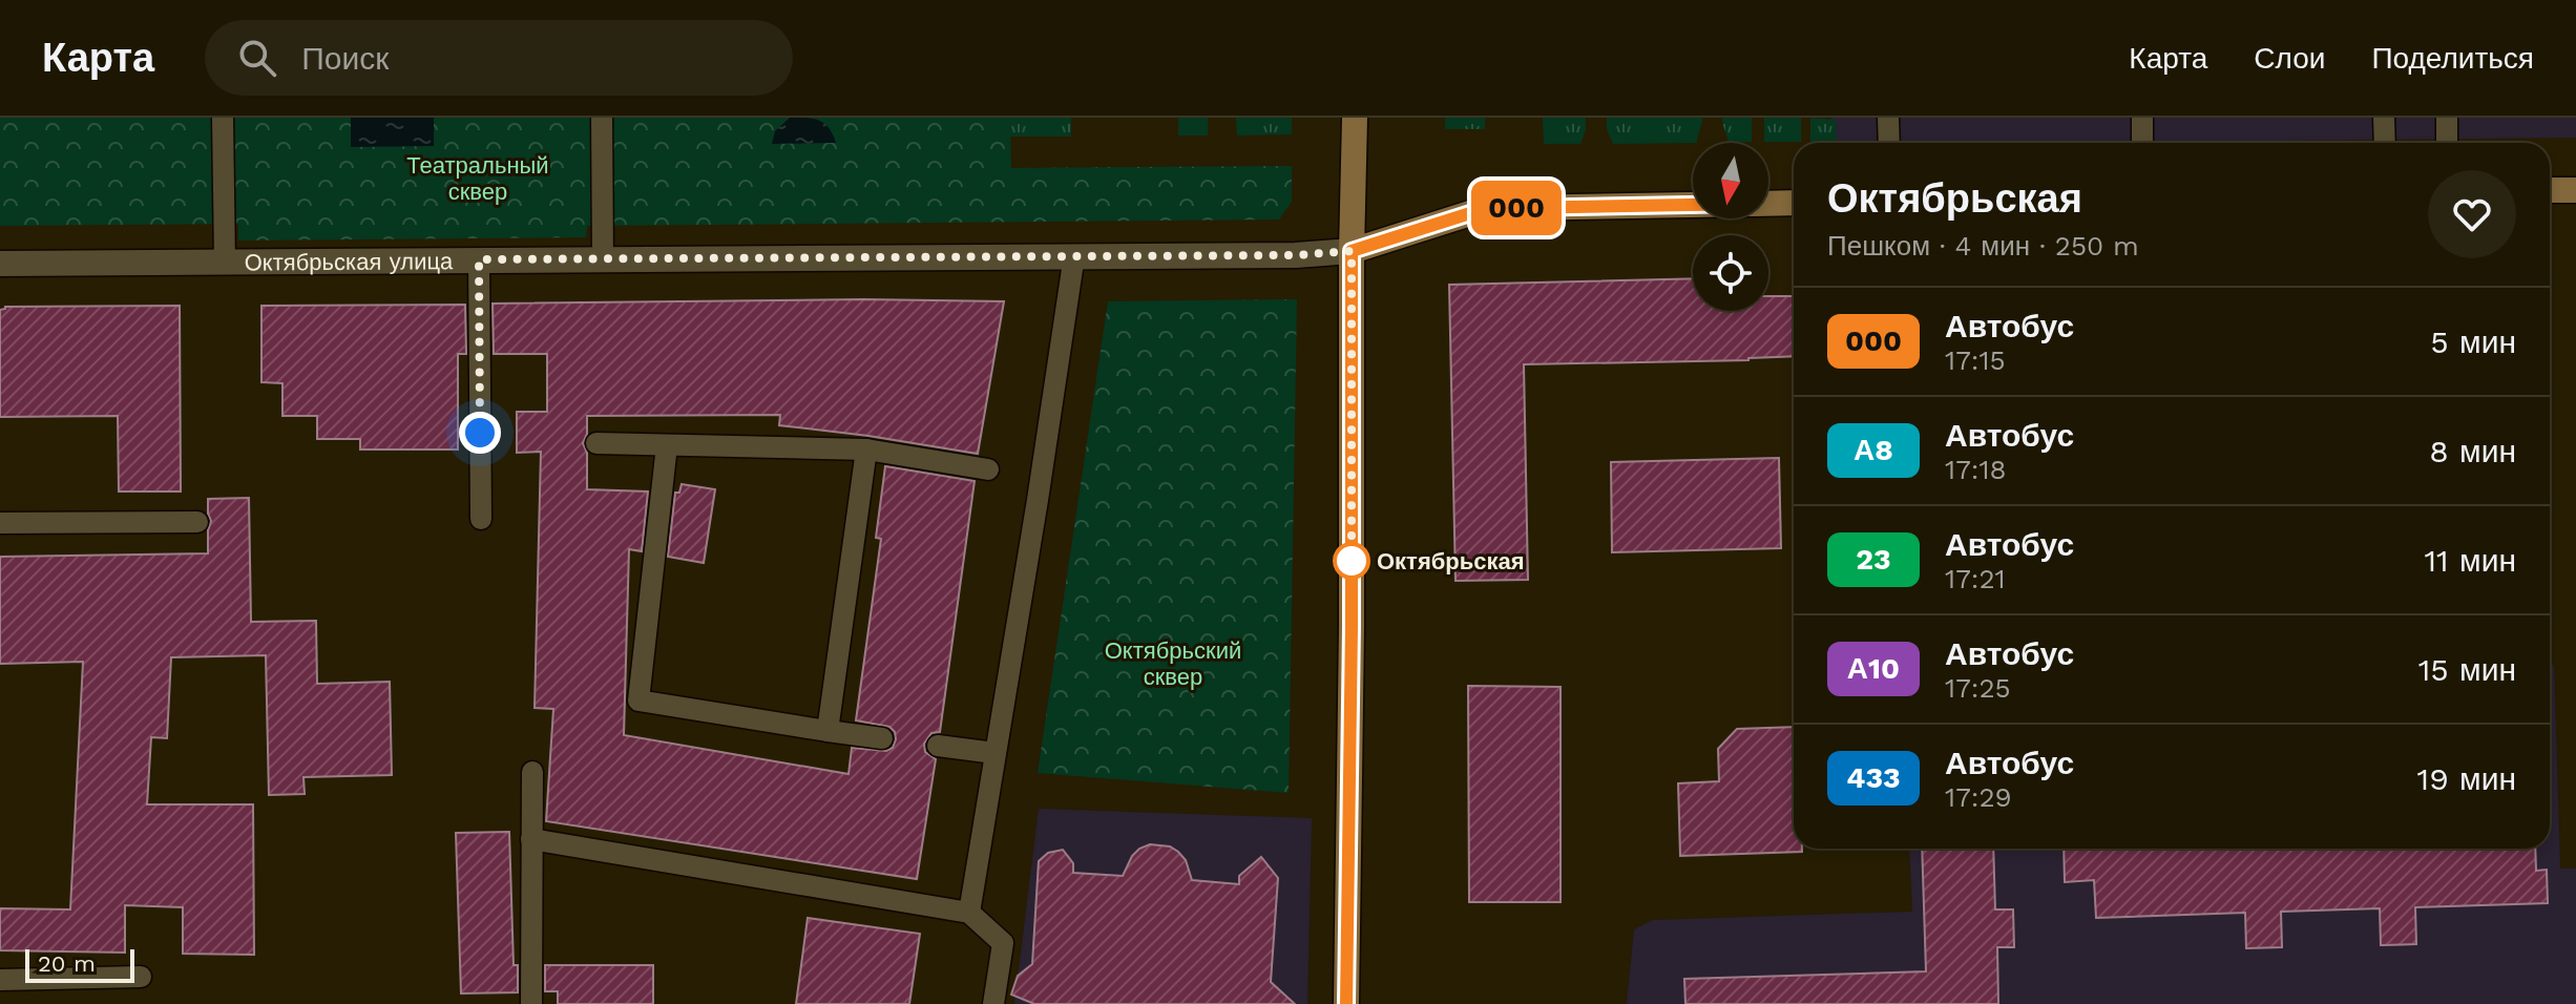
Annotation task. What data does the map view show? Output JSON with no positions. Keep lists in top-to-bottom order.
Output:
{
  "streets": {
    "main road": ["Октябрьская улица"]
  },
  "parks": ["Театральный сквер", "Октябрьский сквер"],
  "places": ["Октябрьская"],
  "lines": ["bus line 000"],
  "scale_bar": "20 m",
  "north": "bottom",
  "page": {
    "header": "Карта",
    "search": "Поиск",
    "nav": ["Карта", "Слои", "Поделиться"],
    "on_map": "000",
    "heading": ["Октябрьская", "Пешком · 4 мин · 250 m"],
    "list": [
      {
        "mark": "000",
        "name": "Автобус",
        "note": "17:15",
        "value": "5 мин"
      },
      {
        "mark": "А8",
        "name": "Автобус",
        "note": "17:18",
        "value": "8 мин"
      },
      {
        "mark": "23",
        "name": "Автобус",
        "note": "17:21",
        "value": "11 мин"
      },
      {
        "mark": "А10",
        "name": "Автобус",
        "note": "17:25",
        "value": "15 мин"
      },
      {
        "mark": "433",
        "name": "Автобус",
        "note": "17:29",
        "value": "19 мин"
      }
    ],
    "scale": "20 m"
  }
}
